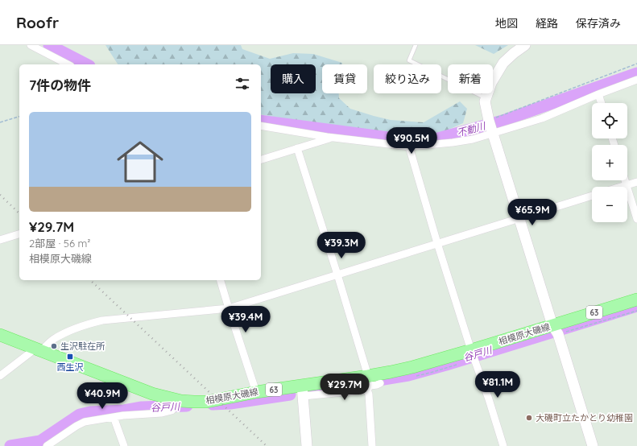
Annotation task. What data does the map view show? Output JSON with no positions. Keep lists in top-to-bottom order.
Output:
{
  "streets": {
    "main road": ["63", "相模原大磯線"]
  },
  "water": ["不動川", "谷戸川"],
  "places": {
    "other": ["生沢駐在所", "大磯町立たかとり幼稚園"],
    "transit": ["西生沢"]
  },
  "page": {
    "header": "Roofr",
    "nav": ["地図", "経路", "保存済み"],
    "chip": [
      "購入",
      "賃貸",
      "絞り込み",
      "新着"
    ],
    "heading": "7件の物件",
    "map_buttons": ["+", "−"],
    "list": [
      {
        "name": "¥29.7M",
        "note": "2部屋 · 56 m² · 相模原大磯線"
      }
    ],
    "price": [
      "¥90.5M",
      "¥65.9M",
      "¥39.3M",
      "¥39.4M",
      "¥81.1M",
      "¥29.7M",
      "¥40.9M"
    ]
  }
}
